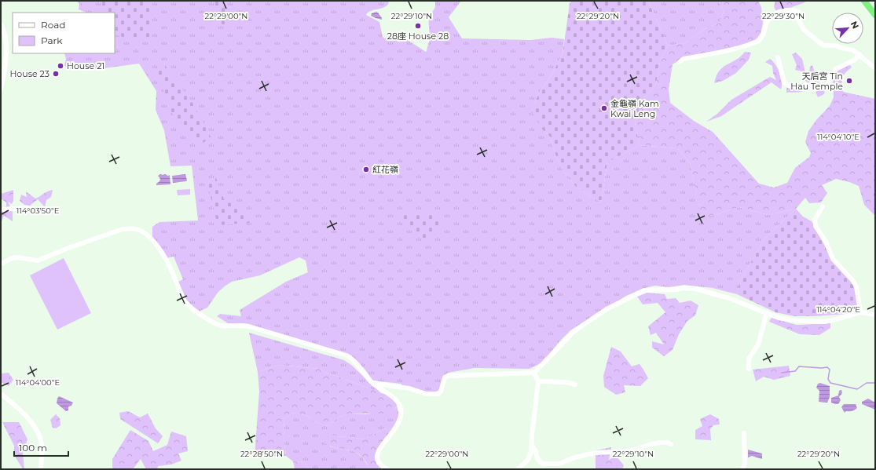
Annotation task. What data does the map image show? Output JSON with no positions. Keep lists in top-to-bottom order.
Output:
{
  "places": [
    "28座 House 28",
    "House 21",
    "House 23",
    "天后宮 Tin Hau Temple",
    "金龜嶺 Kam Kwai Leng",
    "紅花嶺"
  ],
  "legend": ["Road", "Park"],
  "scale_bar": "100 m",
  "north": "top right",
  "coordinates": [
    "22°29'00\"N",
    "22°29'10\"N",
    "22°29'20\"N",
    "22°29'30\"N",
    "114°04'10\"E",
    "114°03'50\"E",
    "114°04'20\"E",
    "114°04'00\"E",
    "22°28'50\"N"
  ]
}
